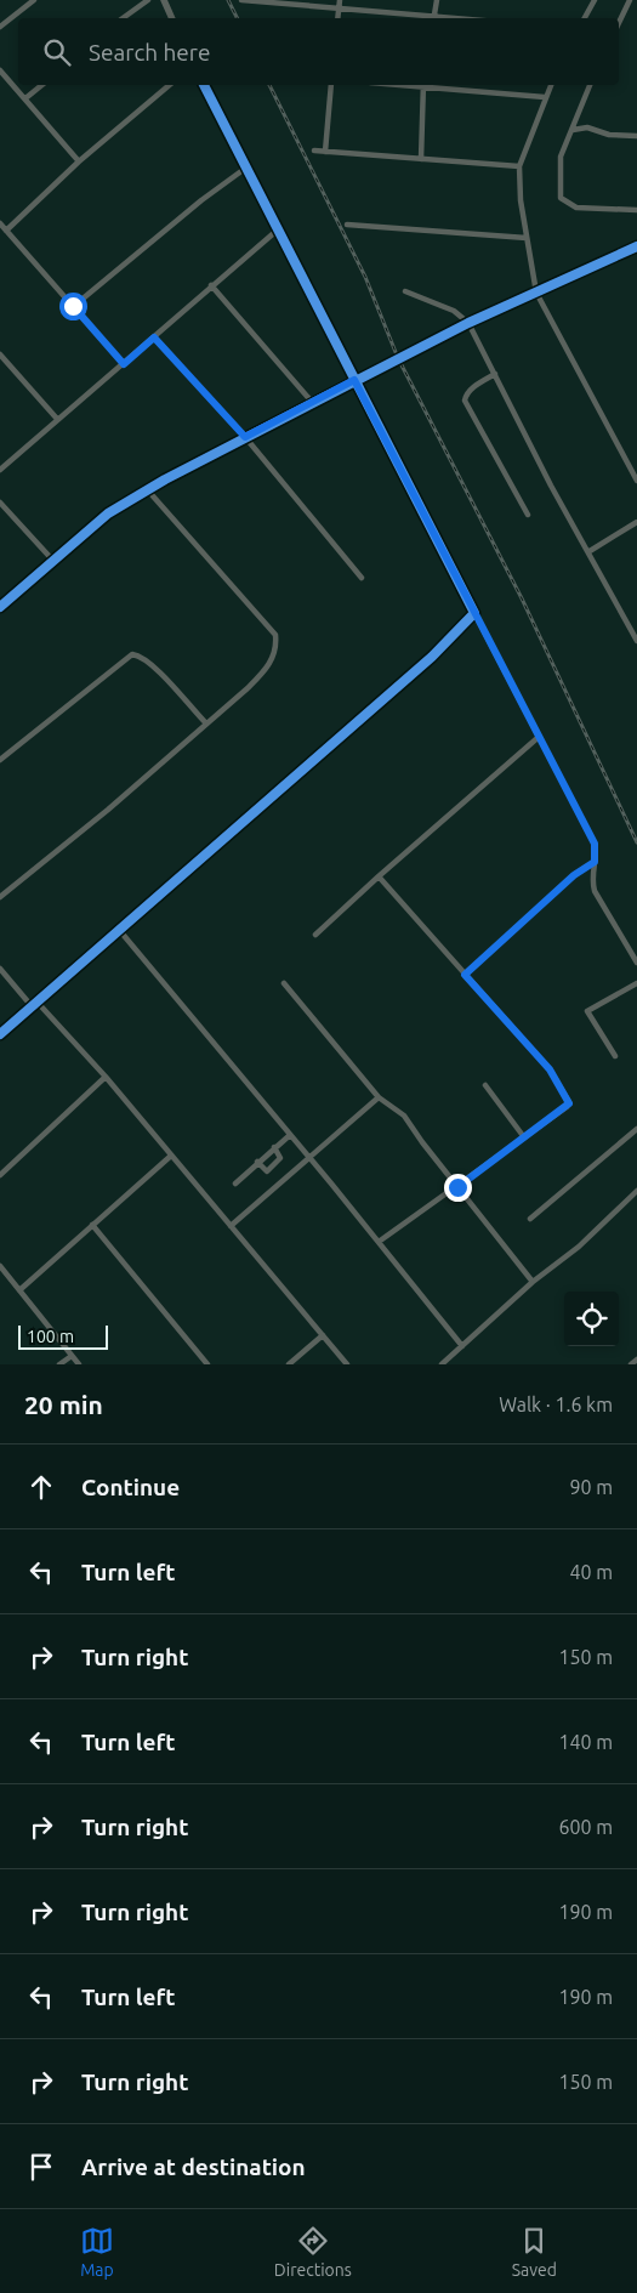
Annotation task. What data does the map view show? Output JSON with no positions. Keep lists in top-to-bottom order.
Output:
{
  "scale_bar": "100 m",
  "page": {
    "search": "Search here",
    "scale": "100 m",
    "heading": ["20 min", "Walk · 1.6 km"],
    "list": [
      ["Continue", "90 m"],
      ["Turn left", "40 m"],
      ["Turn right", "150 m"],
      ["Turn left", "140 m"],
      ["Turn right", "600 m"],
      ["Turn right", "190 m"],
      ["Turn left", "190 m"],
      ["Turn right", "150 m"],
      "Arrive at destination"
    ],
    "nav": ["Map", "Directions", "Saved"]
  }
}
